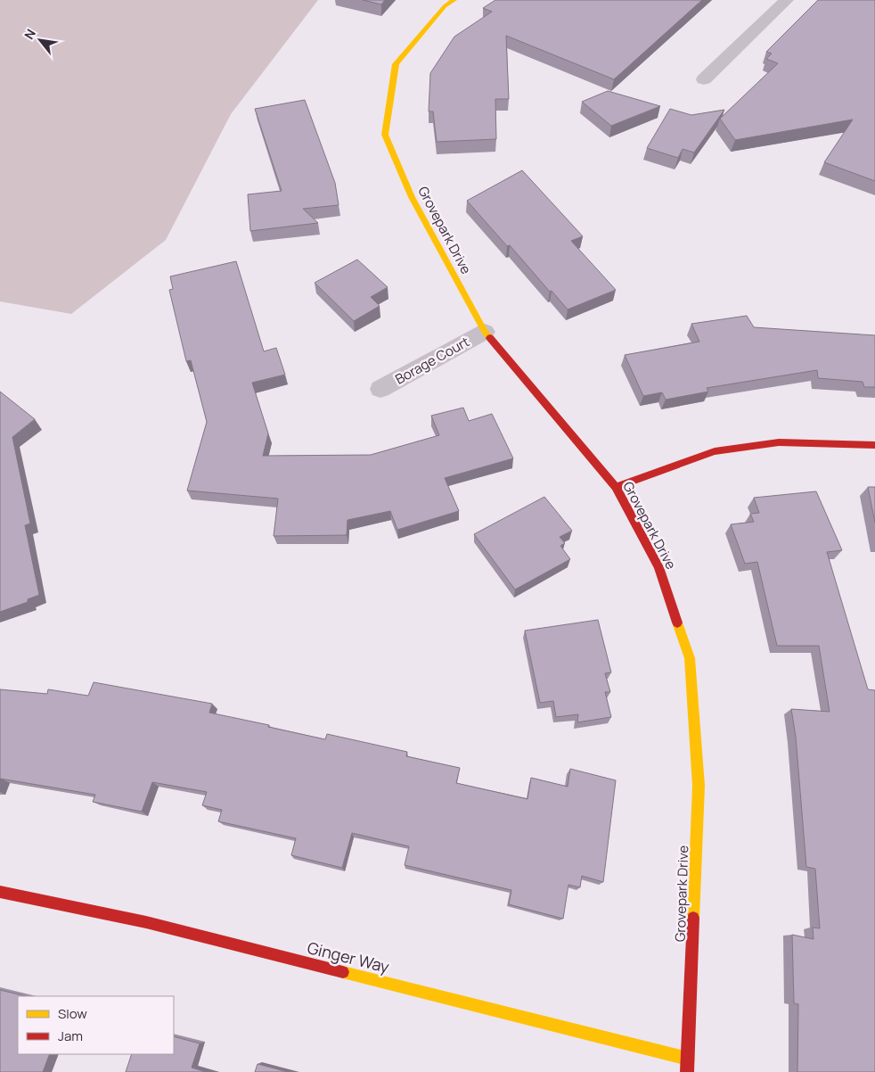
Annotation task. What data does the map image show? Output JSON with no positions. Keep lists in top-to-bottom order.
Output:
{
  "streets": {
    "street": ["Grovepark Drive", "Borage Court", "Ginger Way"]
  },
  "crossings": [
    ["Grovepark Drive", "Borage Court"],
    ["Grovepark Drive", "Ginger Way"]
  ],
  "legend": ["Slow", "Jam"],
  "north": "top left"
}
